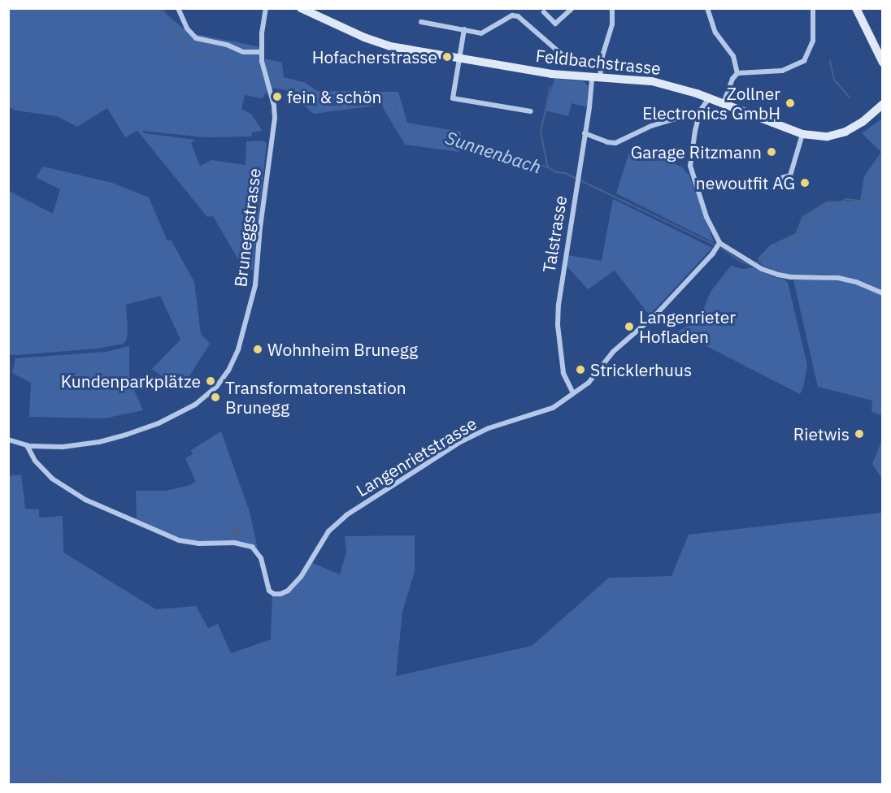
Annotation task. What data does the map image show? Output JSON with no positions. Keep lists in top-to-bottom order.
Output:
{
  "streets": {
    "main road": ["Feldbachstrasse"],
    "street": ["Bruneggstrasse", "Talstrasse", "Langenrietstrasse"]
  },
  "crossings": [
    ["Feldbachstrasse", "Talstrasse"],
    ["Bruneggstrasse", "Langenrietstrasse"],
    ["Talstrasse", "Langenrietstrasse"]
  ],
  "water": ["Sunnenbach"],
  "places": [
    "Hofacherstrasse",
    "fein & schön",
    "Zollner Electronics GmbH",
    "Garage Ritzmann",
    "newoutfit AG",
    "Langenrieter Hofladen",
    "Wohnheim Brunegg",
    "Stricklerhuus",
    "Kundenparkplätze",
    "Transformatorenstation Brunegg",
    "Rietwis"
  ]
}
